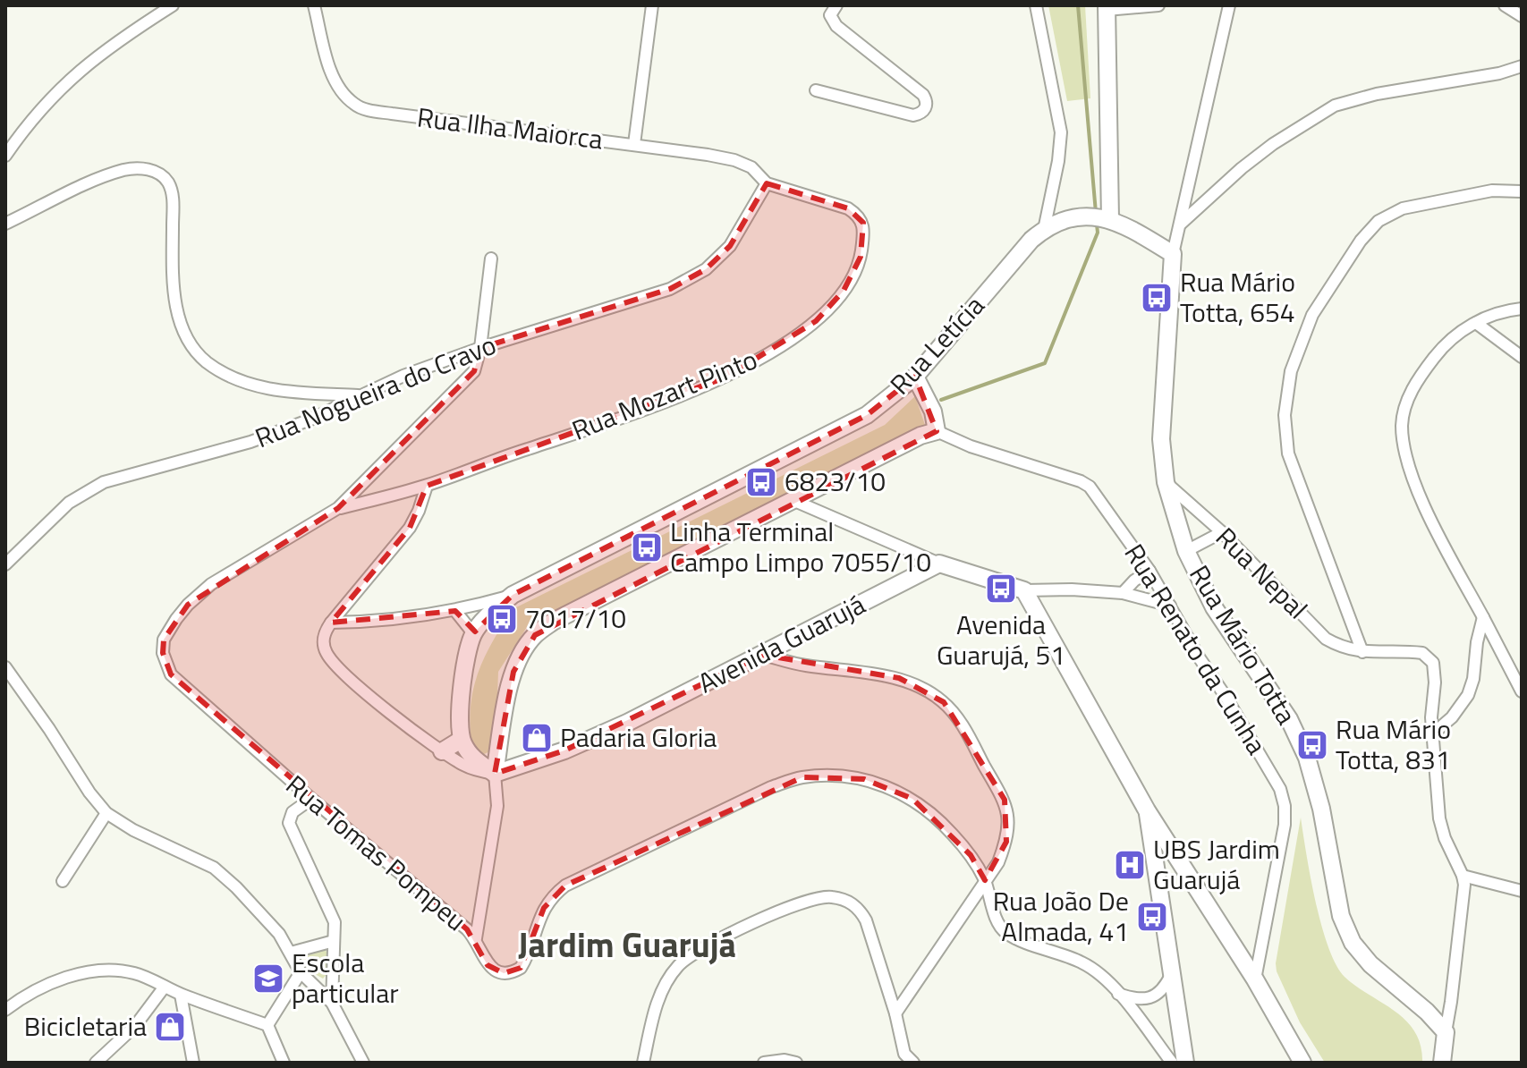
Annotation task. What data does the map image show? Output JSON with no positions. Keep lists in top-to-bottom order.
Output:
{
  "streets": {
    "street": [
      "Rua Ilha Maiorca",
      "Rua Letícia",
      "Rua Nogueira do Cravo",
      "Rua Mozart Pinto",
      "Rua Nepal",
      "Avenida Guarujá",
      "Rua Mário Totta",
      "Rua Renato da Cunha",
      "Rua Tomas Pompeu"
    ]
  },
  "crossings": [
    ["Rua Ilha Maiorca", "Rua Nogueira do Cravo"],
    ["Rua Ilha Maiorca", "Rua Mozart Pinto"],
    ["Rua Letícia", "Rua Mário Totta"],
    ["Rua Nogueira do Cravo", "Rua Mozart Pinto"],
    ["Rua Nogueira do Cravo", "Rua Tomas Pompeu"],
    ["Rua Mozart Pinto", "Rua Tomas Pompeu"],
    ["Rua Nepal", "Rua Mário Totta"]
  ],
  "districts": ["Jardim Guarujá"],
  "places": {
    "bus stop": [
      "Rua Mário Totta, 654",
      "6823/10",
      "Linha Terminal Campo Limpo 7055/10",
      "Avenida Guarujá, 51",
      "7017/10",
      "Rua Mário Totta, 831",
      "Rua João De Almada, 41"
    ],
    "shop": ["Padaria Gloria", "Bicicletaria"],
    "hospital": ["UBS Jardim Guarujá"],
    "school or university": ["Escola particular"]
  }
}
